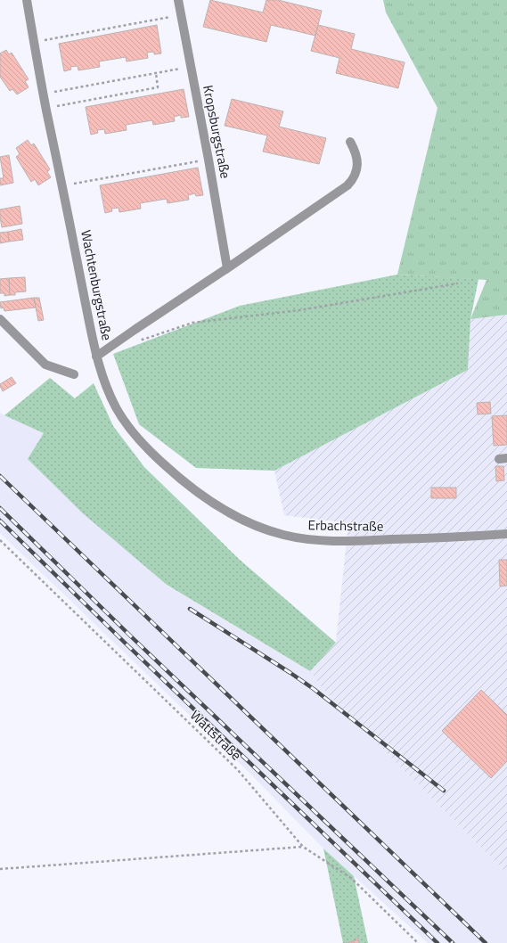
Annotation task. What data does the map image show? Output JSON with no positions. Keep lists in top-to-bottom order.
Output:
{
  "streets": {
    "street": ["Kropsburgstraße", "Wachtenburgstraße", "Erbachstraße"],
    "path": ["Wattstraße"]
  },
  "crossings": [
    ["Kropsburgstraße", "Wachtenburgstraße"],
    ["Wachtenburgstraße", "Erbachstraße"]
  ]
}
